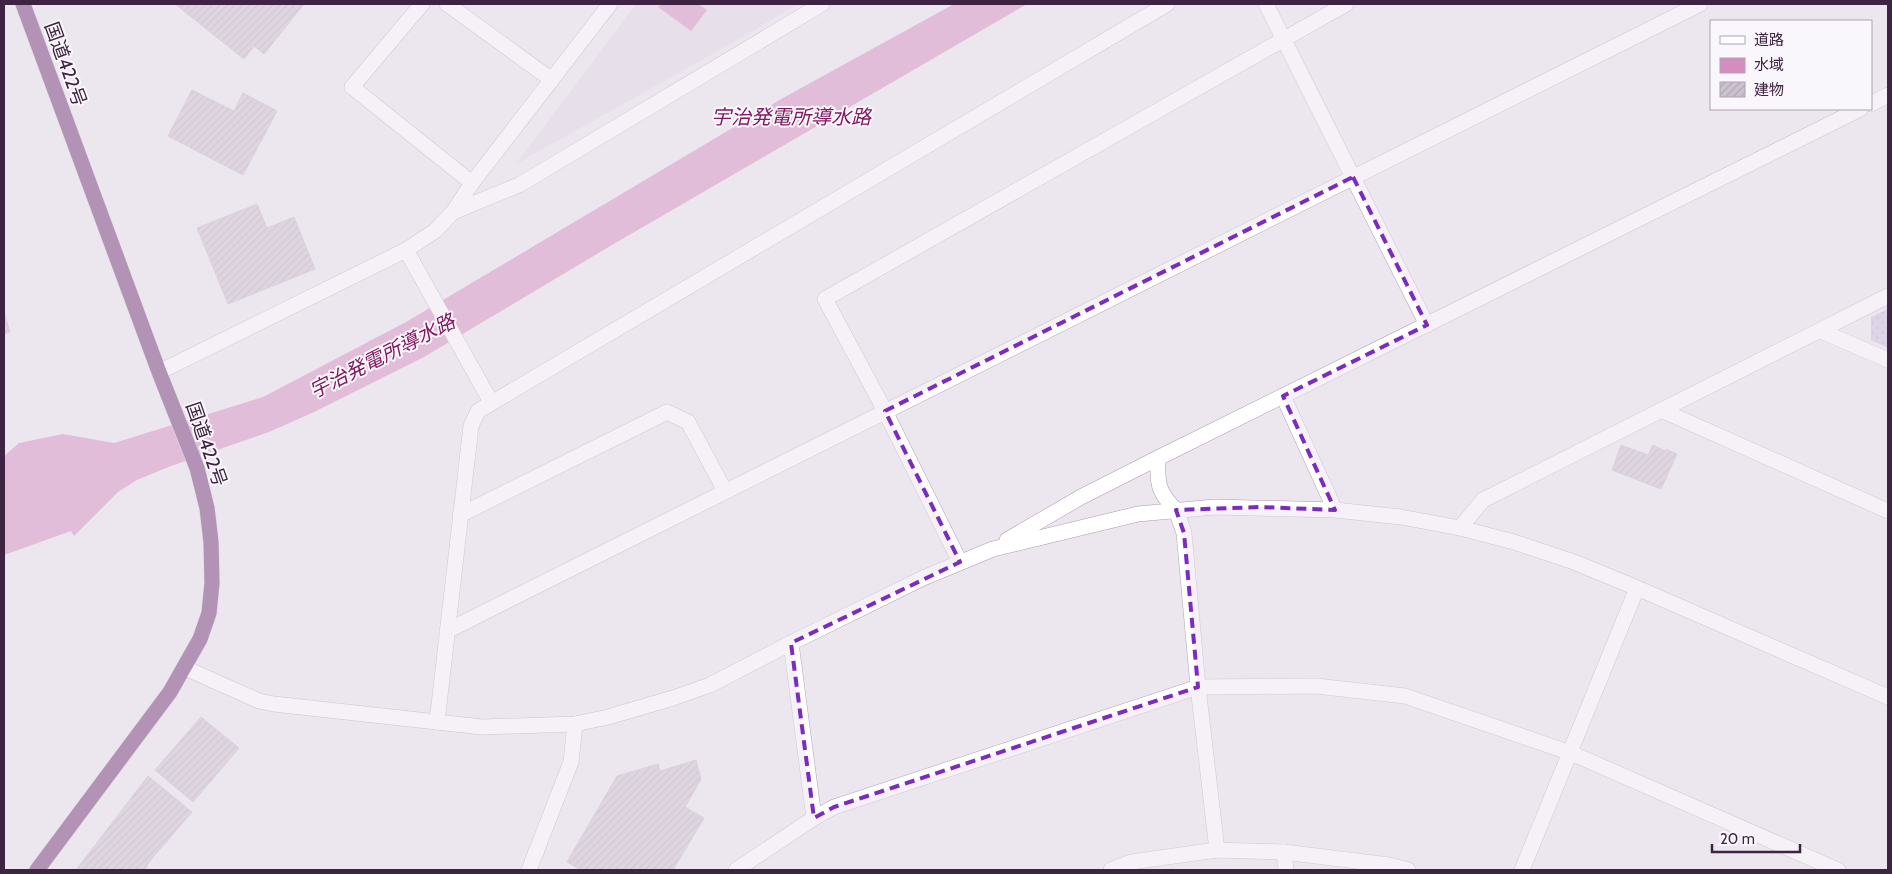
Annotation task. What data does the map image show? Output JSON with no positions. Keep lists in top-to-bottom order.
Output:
{
  "streets": {
    "highway": ["国道422号"]
  },
  "water": ["宇治発電所導水路"],
  "legend": ["道路", "水域", "建物"],
  "scale_bar": "20 m"
}
